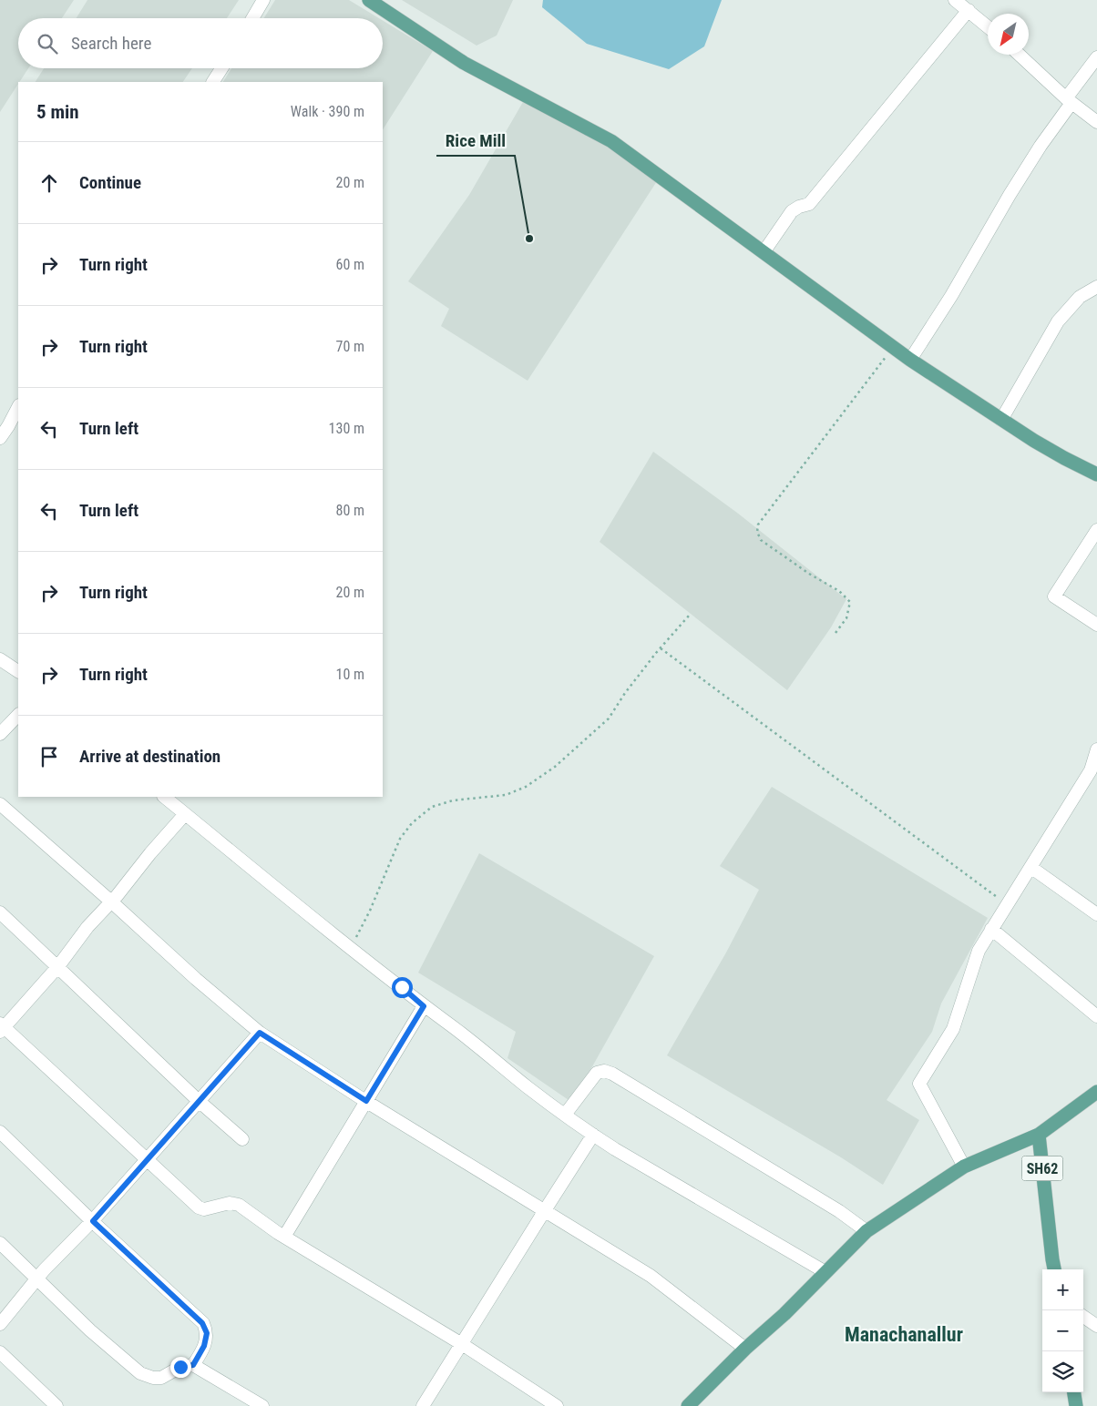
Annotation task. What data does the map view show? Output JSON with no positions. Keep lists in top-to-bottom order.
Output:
{
  "streets": {
    "main road": ["SH62"]
  },
  "districts": ["Manachanallur"],
  "places": ["Rice Mill"],
  "north": "bottom left",
  "page": {
    "search": "Search here",
    "heading": ["5 min", "Walk · 390 m"],
    "list": [
      ["Continue", "20 m"],
      ["Turn right", "60 m"],
      ["Turn right", "70 m"],
      ["Turn left", "130 m"],
      ["Turn left", "80 m"],
      ["Turn right", "20 m"],
      ["Turn right", "10 m"],
      "Arrive at destination"
    ],
    "map_buttons": ["+", "−"]
  }
}
